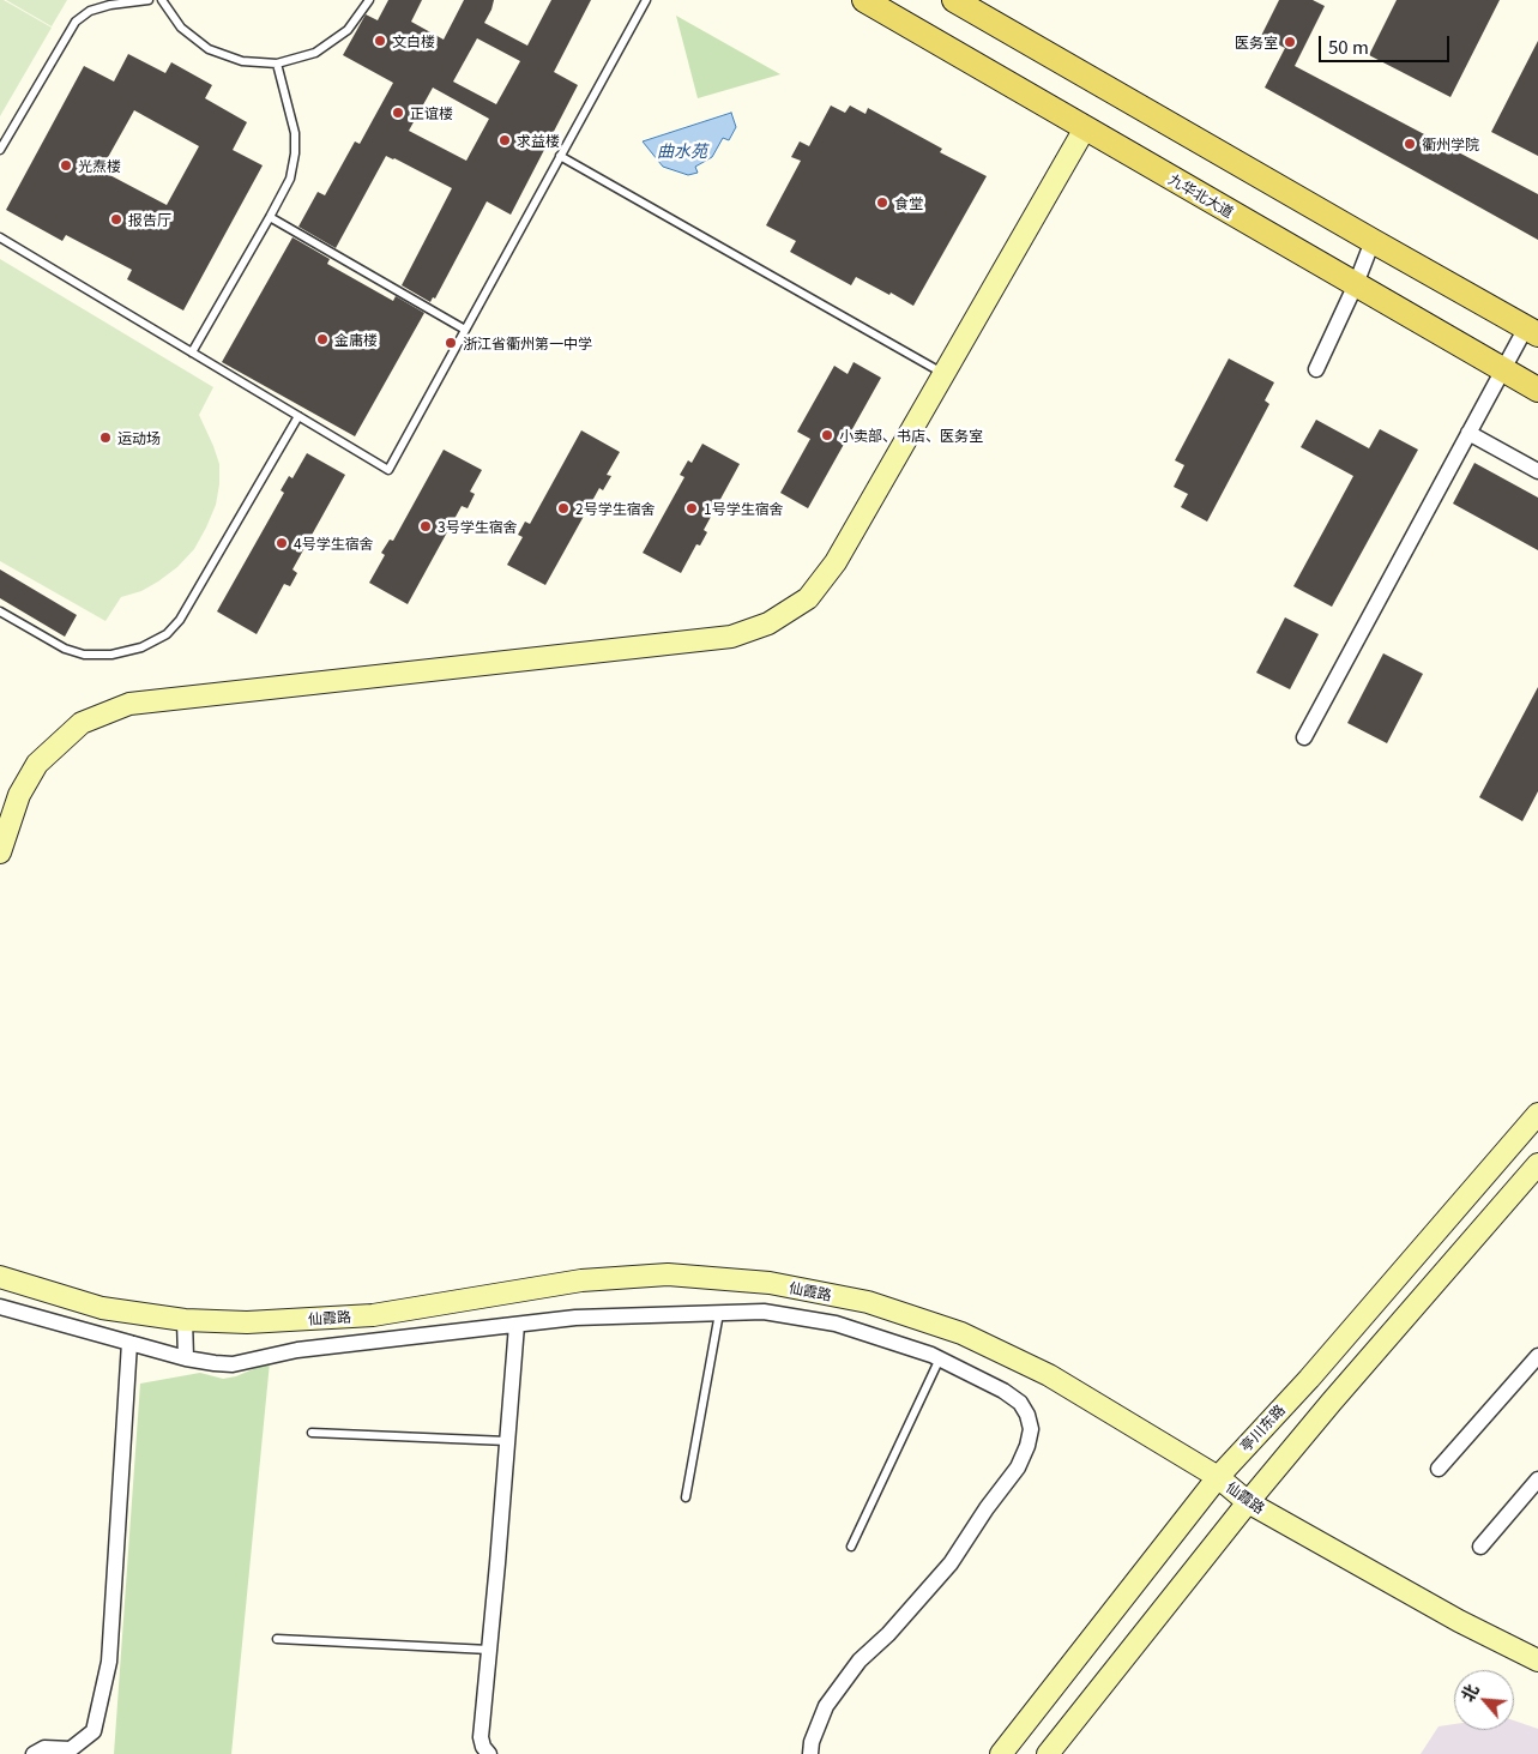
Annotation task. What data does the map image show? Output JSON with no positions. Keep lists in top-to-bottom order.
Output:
{
  "streets": {
    "main road": ["九华北大道"],
    "street": ["仙霞路", "亭川东路"]
  },
  "crossings": [
    ["仙霞路", "亭川东路"]
  ],
  "water": ["曲水苑"],
  "places": [
    "文白楼",
    "医务室",
    "正谊楼",
    "求益楼",
    "衢州学院",
    "光焘楼",
    "食堂",
    "报告厅",
    "金庸楼",
    "浙江省衢州第一中学",
    "小卖部、书店、医务室",
    "运动场",
    "2号学生宿舍",
    "1号学生宿舍",
    "3号学生宿舍",
    "4号学生宿舍"
  ],
  "scale_bar": "50 m",
  "north": "top left"
}
